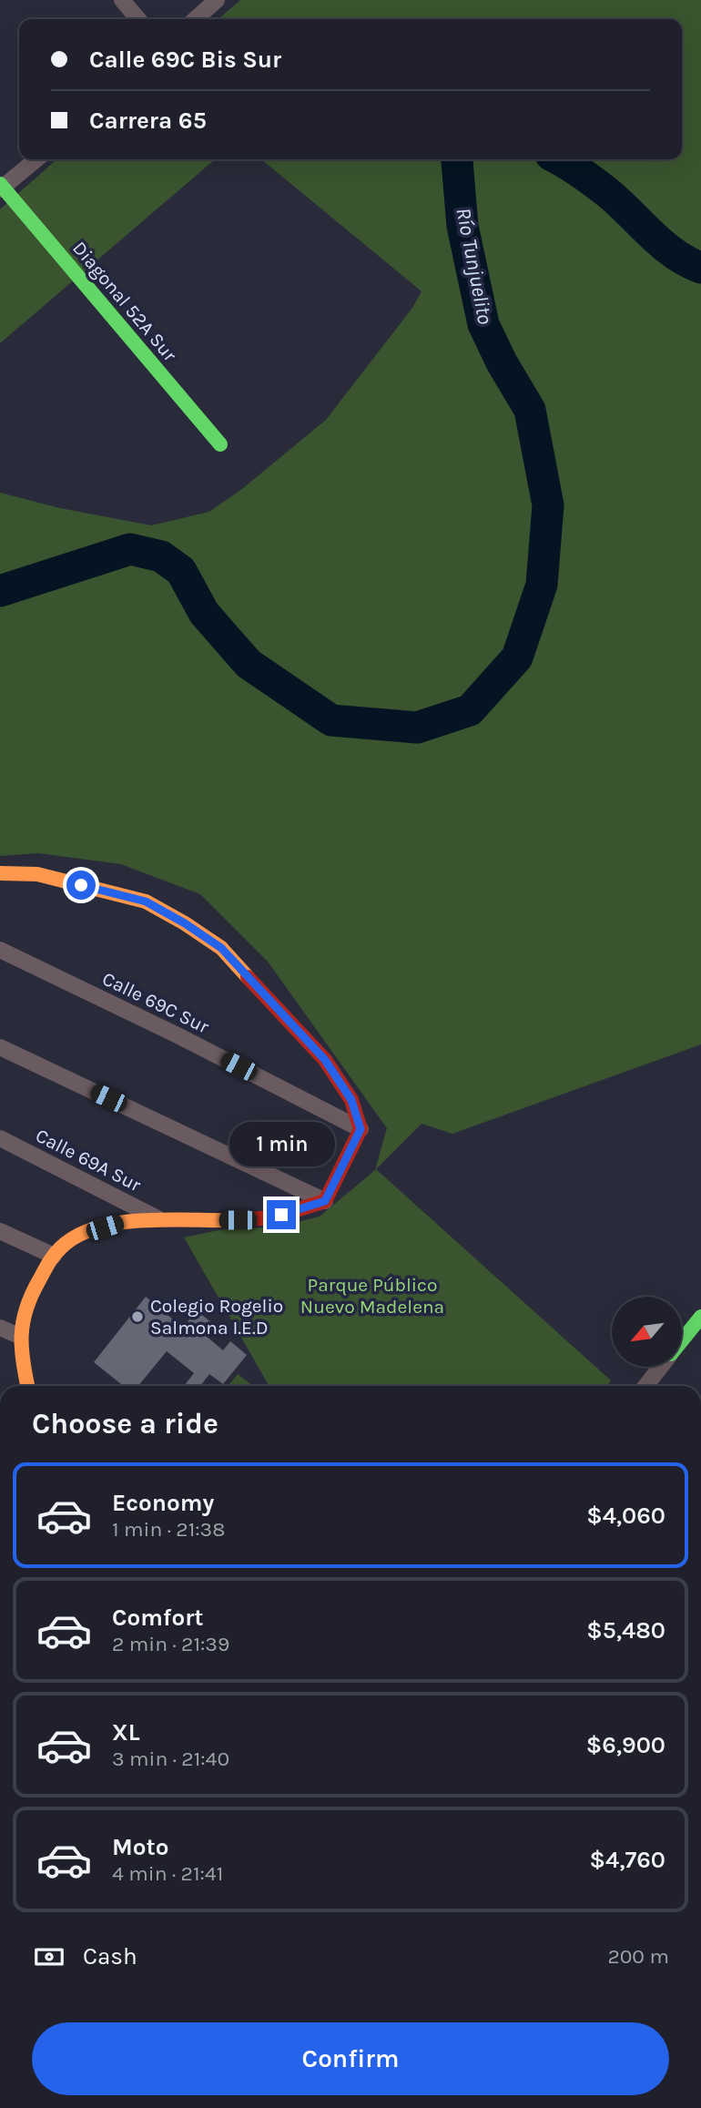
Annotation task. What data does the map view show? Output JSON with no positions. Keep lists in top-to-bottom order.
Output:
{
  "streets": {
    "street": ["Diagonal 52A Sur", "Calle 69C Sur", "Calle 69A Sur"]
  },
  "water": ["Río Tunjuelito"],
  "parks": ["Parque Público Nuevo Madelena"],
  "places": ["Colegio Rogelio Salmona I.E.D"],
  "north": "bottom left",
  "page": {
    "banner": ["Calle 69C Bis Sur", "Carrera 65"],
    "bubble": "1 min",
    "heading": "Choose a ride",
    "list": [
      {
        "name": "Economy",
        "note": "1 min · 21:38",
        "value": "$4,060"
      },
      {
        "name": "Comfort",
        "note": "2 min · 21:39",
        "value": "$5,480"
      },
      {
        "name": "XL",
        "note": "3 min · 21:40",
        "value": "$6,900"
      },
      {
        "name": "Moto",
        "note": "4 min · 21:41",
        "value": "$4,760"
      }
    ],
    "pay": ["Cash", "200 m"],
    "buttons": "Confirm"
  }
}
